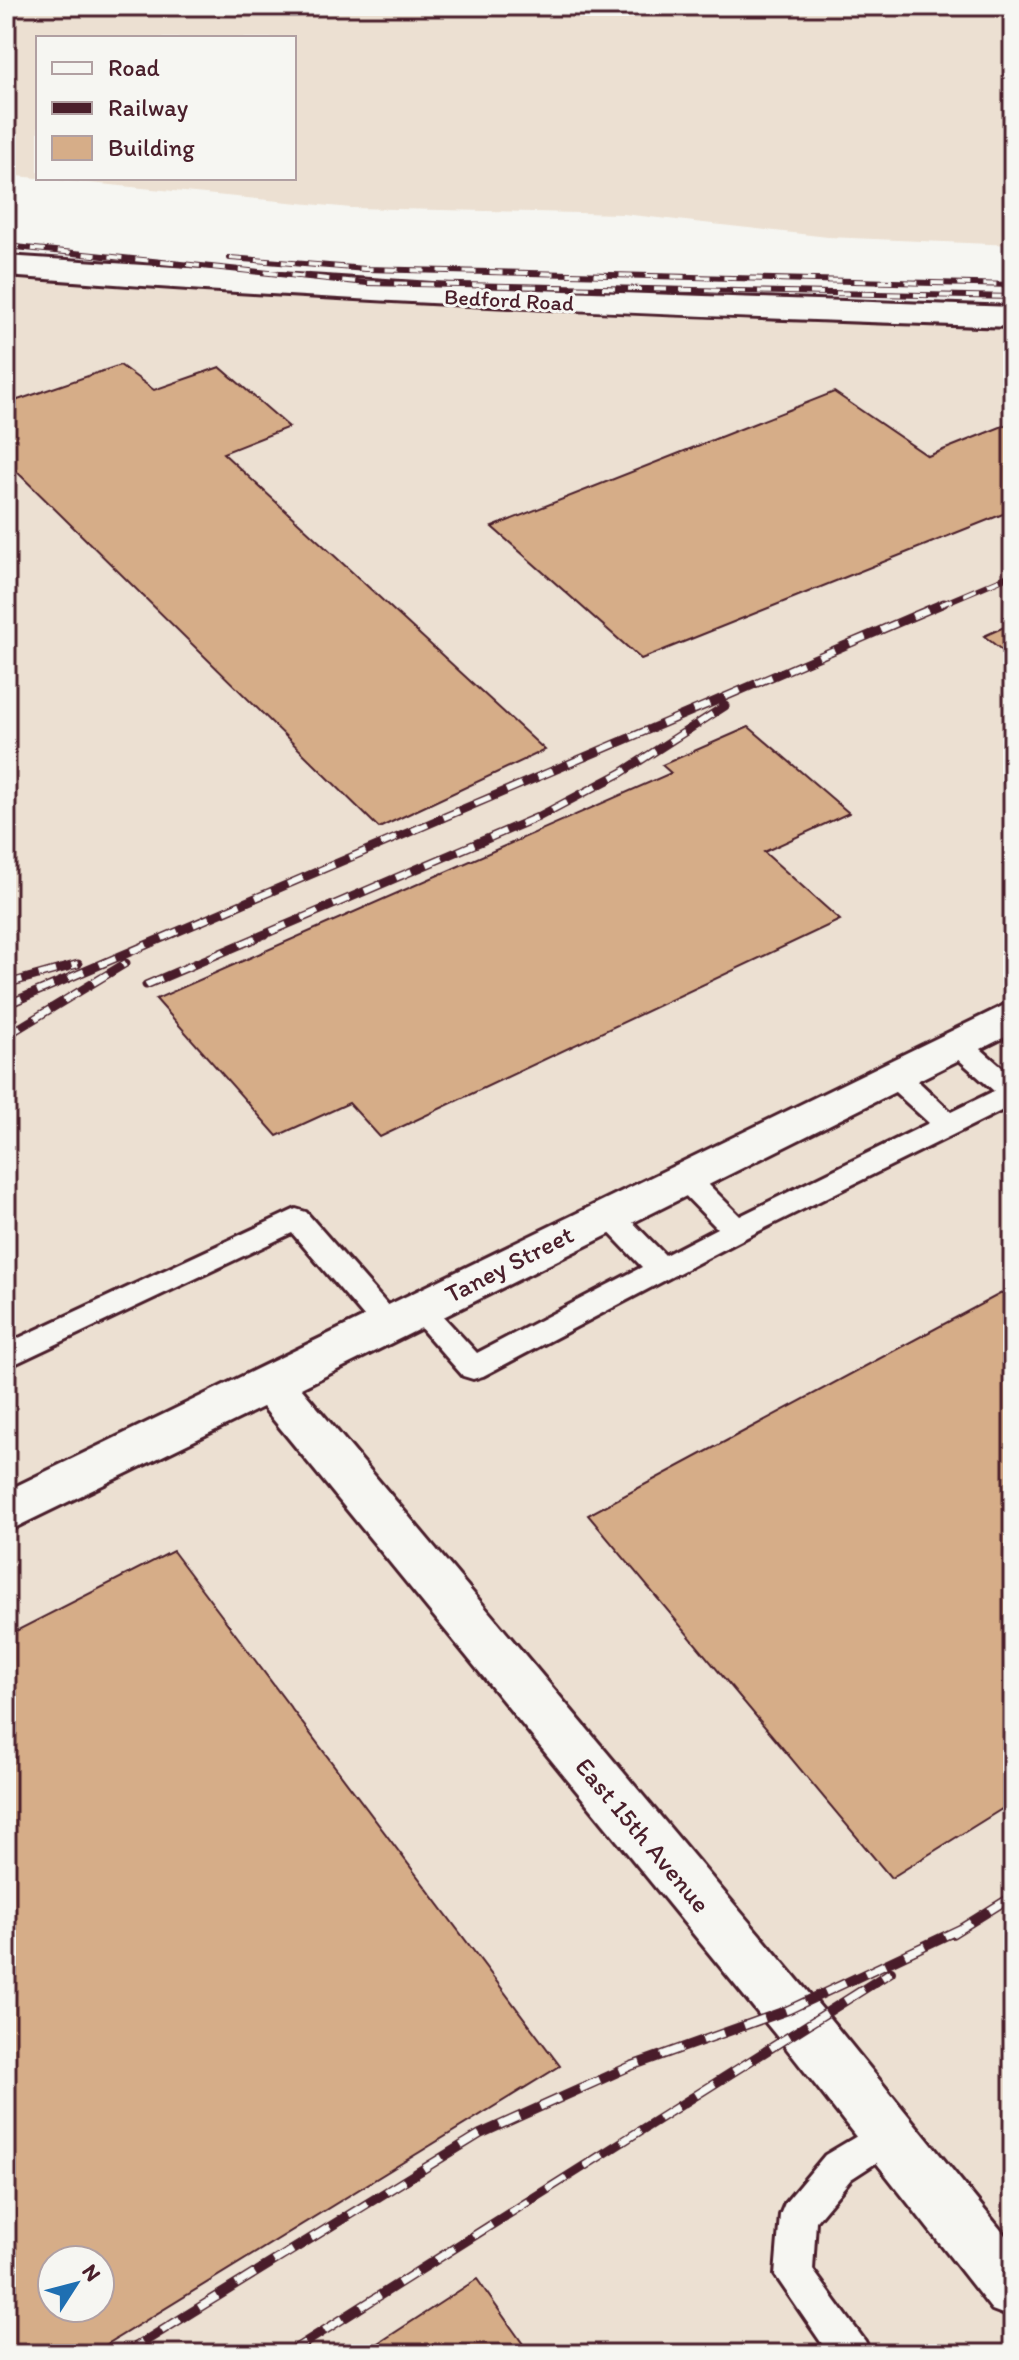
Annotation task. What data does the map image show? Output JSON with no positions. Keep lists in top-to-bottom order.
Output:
{
  "streets": {
    "street": ["Bedford Road", "Taney Street", "East 15th Avenue"]
  },
  "crossings": [
    ["Taney Street", "East 15th Avenue"]
  ],
  "legend": ["Road", "Railway", "Building"],
  "north": "top right"
}
